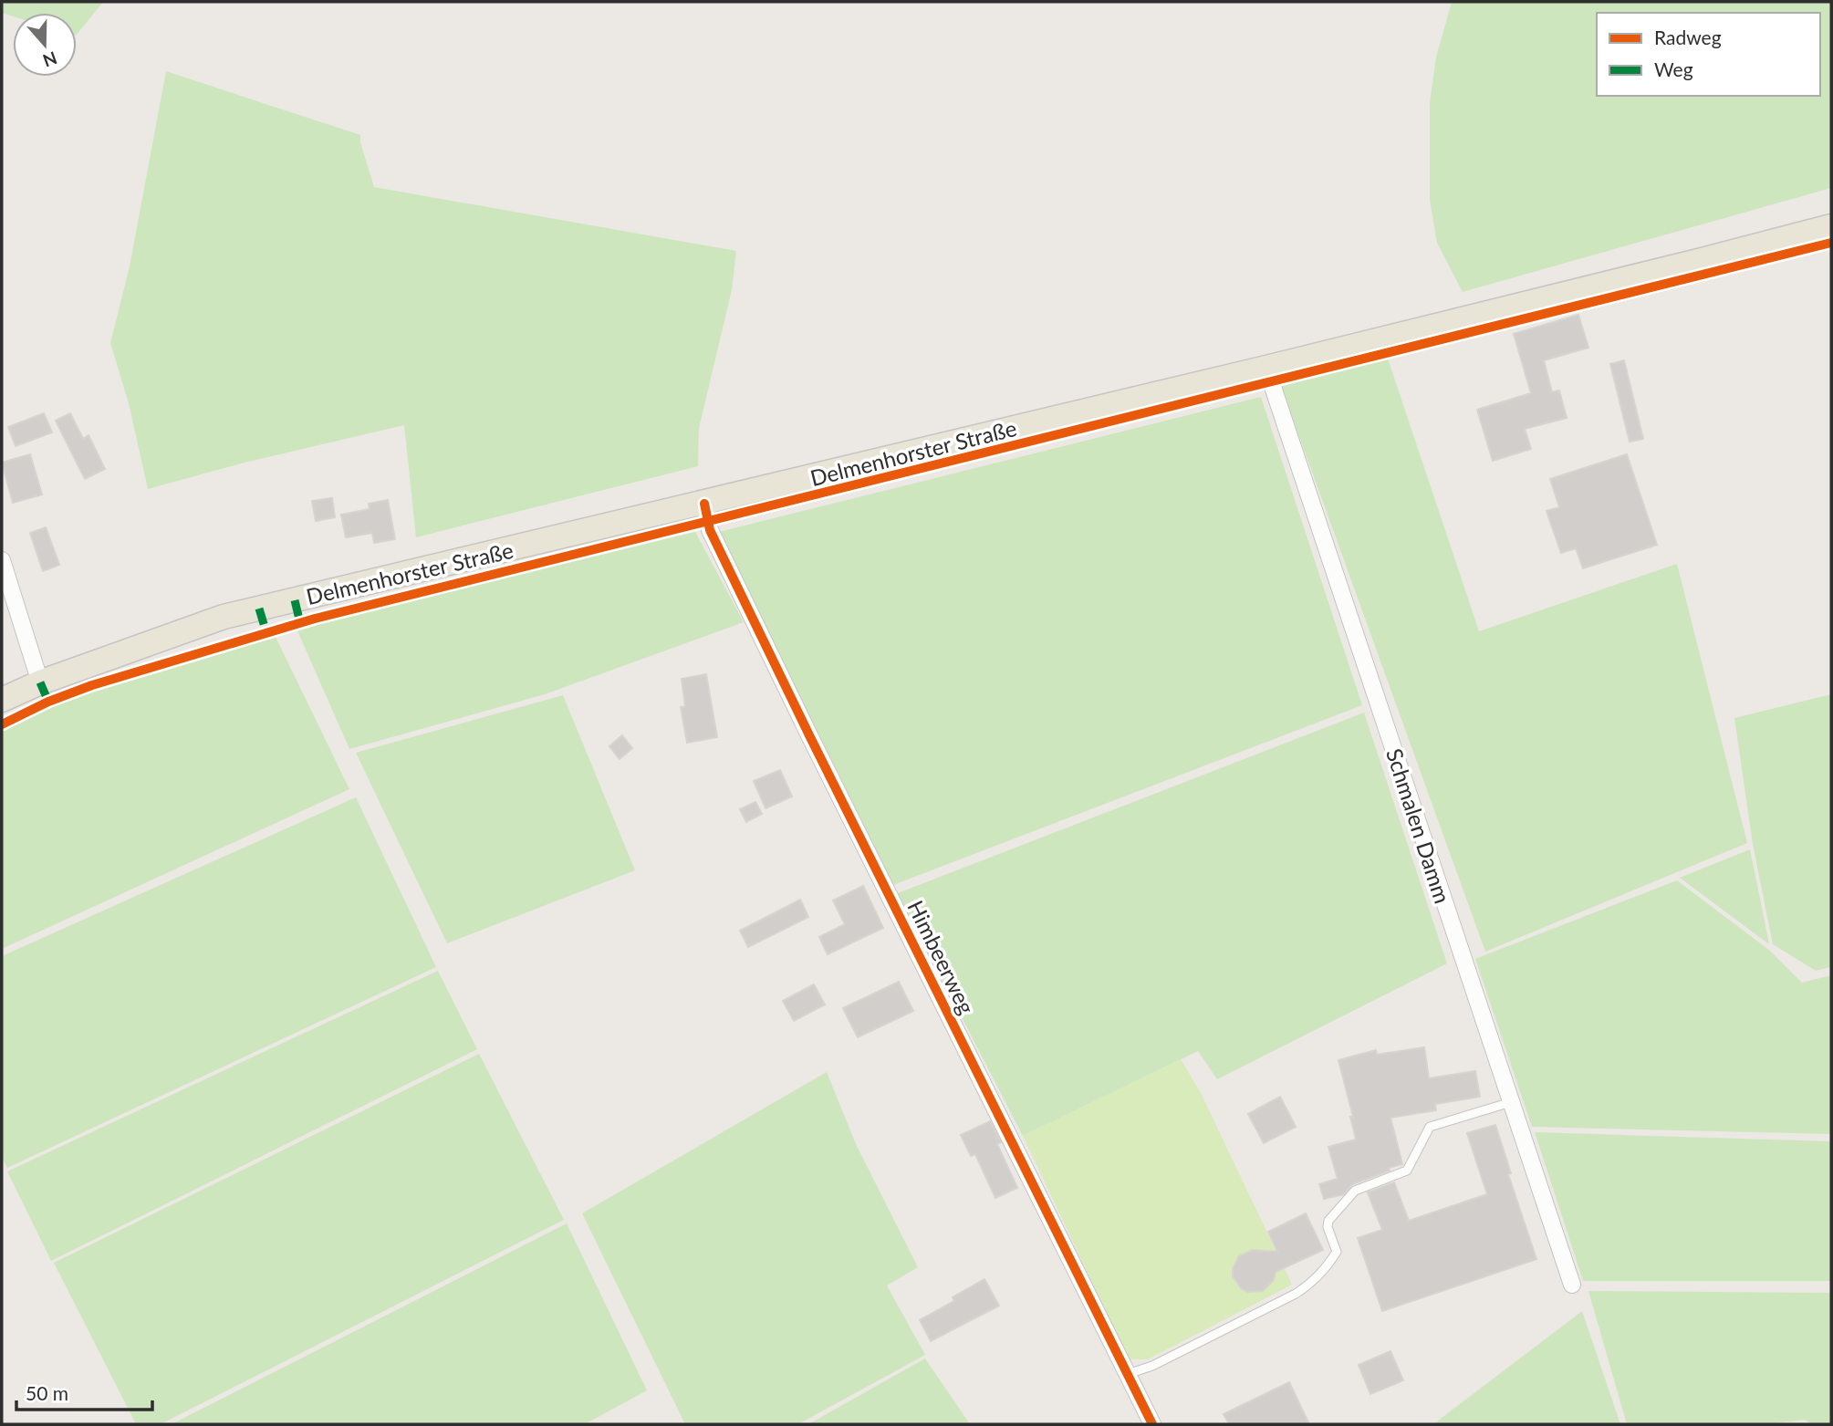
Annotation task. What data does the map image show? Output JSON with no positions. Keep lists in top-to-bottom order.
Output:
{
  "streets": {
    "main road": ["Delmenhorster Straße"],
    "street": ["Schmalen Damm", "Himbeerweg"]
  },
  "crossings": [
    ["Delmenhorster Straße", "Schmalen Damm"],
    ["Delmenhorster Straße", "Himbeerweg"]
  ],
  "legend": ["Radweg", "Weg"],
  "scale_bar": "50 m",
  "north": "bottom"
}
